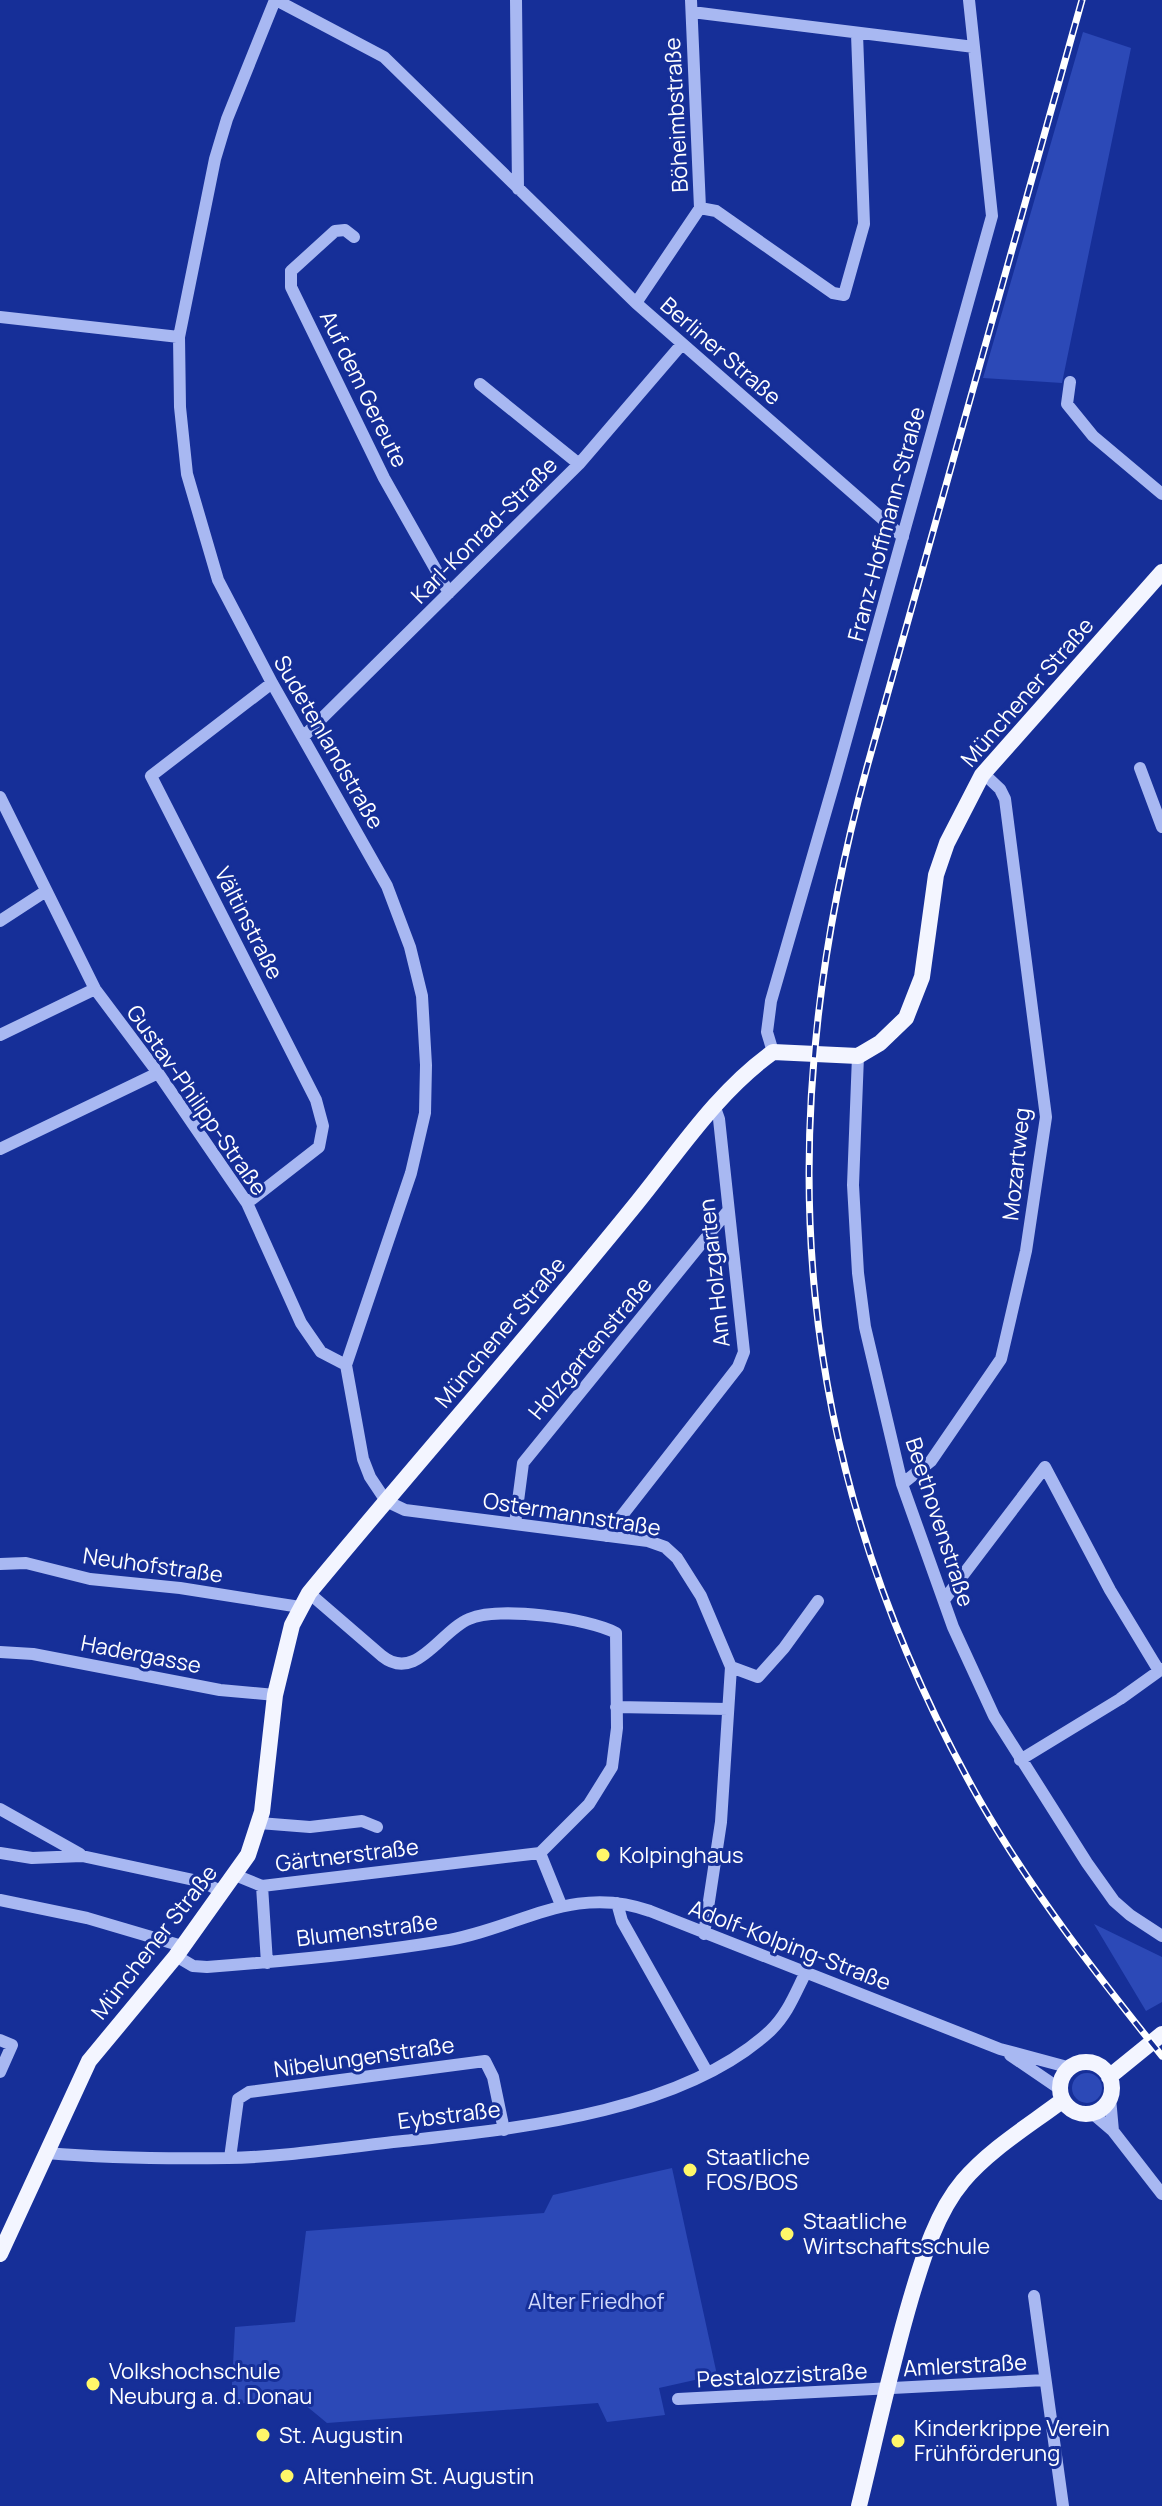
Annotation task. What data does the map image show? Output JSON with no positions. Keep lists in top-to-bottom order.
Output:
{
  "streets": {
    "main road": ["Münchener Straße"],
    "street": [
      "Böheimbstraße",
      "Berliner Straße",
      "Auf dem Gereute",
      "Franz-Hoffmann-Straße",
      "Karl-Konrad-Straße",
      "Sudetenlandstraße",
      "Vältinstraße",
      "Gustav-Philipp-Straße",
      "Mozartweg",
      "Am Holzgarten",
      "Holzgartenstraße",
      "Ostermannstraße",
      "Beethovenstraße",
      "Neuhofstraße",
      "Hadergasse",
      "Gärtnerstraße",
      "Blumenstraße",
      "Adolf-Kolping-Straße",
      "Nibelungenstraße",
      "Eybstraße",
      "Amlerstraße",
      "Pestalozzistraße"
    ]
  },
  "crossings": [
    ["Böheimbstraße", "Berliner Straße"],
    ["Berliner Straße", "Franz-Hoffmann-Straße"],
    ["Berliner Straße", "Karl-Konrad-Straße"],
    ["Berliner Straße", "Sudetenlandstraße"],
    ["Auf dem Gereute", "Karl-Konrad-Straße"],
    ["Franz-Hoffmann-Straße", "Münchener Straße"],
    ["Karl-Konrad-Straße", "Sudetenlandstraße"],
    ["Münchener Straße", "Sudetenlandstraße"],
    ["Münchener Straße", "Mozartweg"],
    ["Münchener Straße", "Am Holzgarten"],
    ["Münchener Straße", "Ostermannstraße"],
    ["Münchener Straße", "Beethovenstraße"],
    ["Münchener Straße", "Neuhofstraße"],
    ["Münchener Straße", "Hadergasse"],
    ["Münchener Straße", "Gärtnerstraße"],
    ["Münchener Straße", "Blumenstraße"],
    ["Münchener Straße", "Eybstraße"],
    ["Sudetenlandstraße", "Vältinstraße"],
    ["Sudetenlandstraße", "Gustav-Philipp-Straße"],
    ["Sudetenlandstraße", "Ostermannstraße"],
    ["Vältinstraße", "Gustav-Philipp-Straße"],
    ["Mozartweg", "Beethovenstraße"],
    ["Am Holzgarten", "Holzgartenstraße"],
    ["Am Holzgarten", "Ostermannstraße"],
    ["Holzgartenstraße", "Ostermannstraße"],
    ["Ostermannstraße", "Adolf-Kolping-Straße"],
    ["Blumenstraße", "Adolf-Kolping-Straße"],
    ["Adolf-Kolping-Straße", "Eybstraße"],
    ["Nibelungenstraße", "Eybstraße"],
    ["Amlerstraße", "Pestalozzistraße"]
  ],
  "parks": ["Alter Friedhof"],
  "places": [
    "Kolpinghaus",
    "Staatliche FOS/BOS",
    "Staatliche Wirtschaftsschule",
    "Volkshochschule Neuburg a. d. Donau",
    "St. Augustin",
    "Kinderkrippe Verein Frühförderung",
    "Altenheim St. Augustin"
  ]
}
